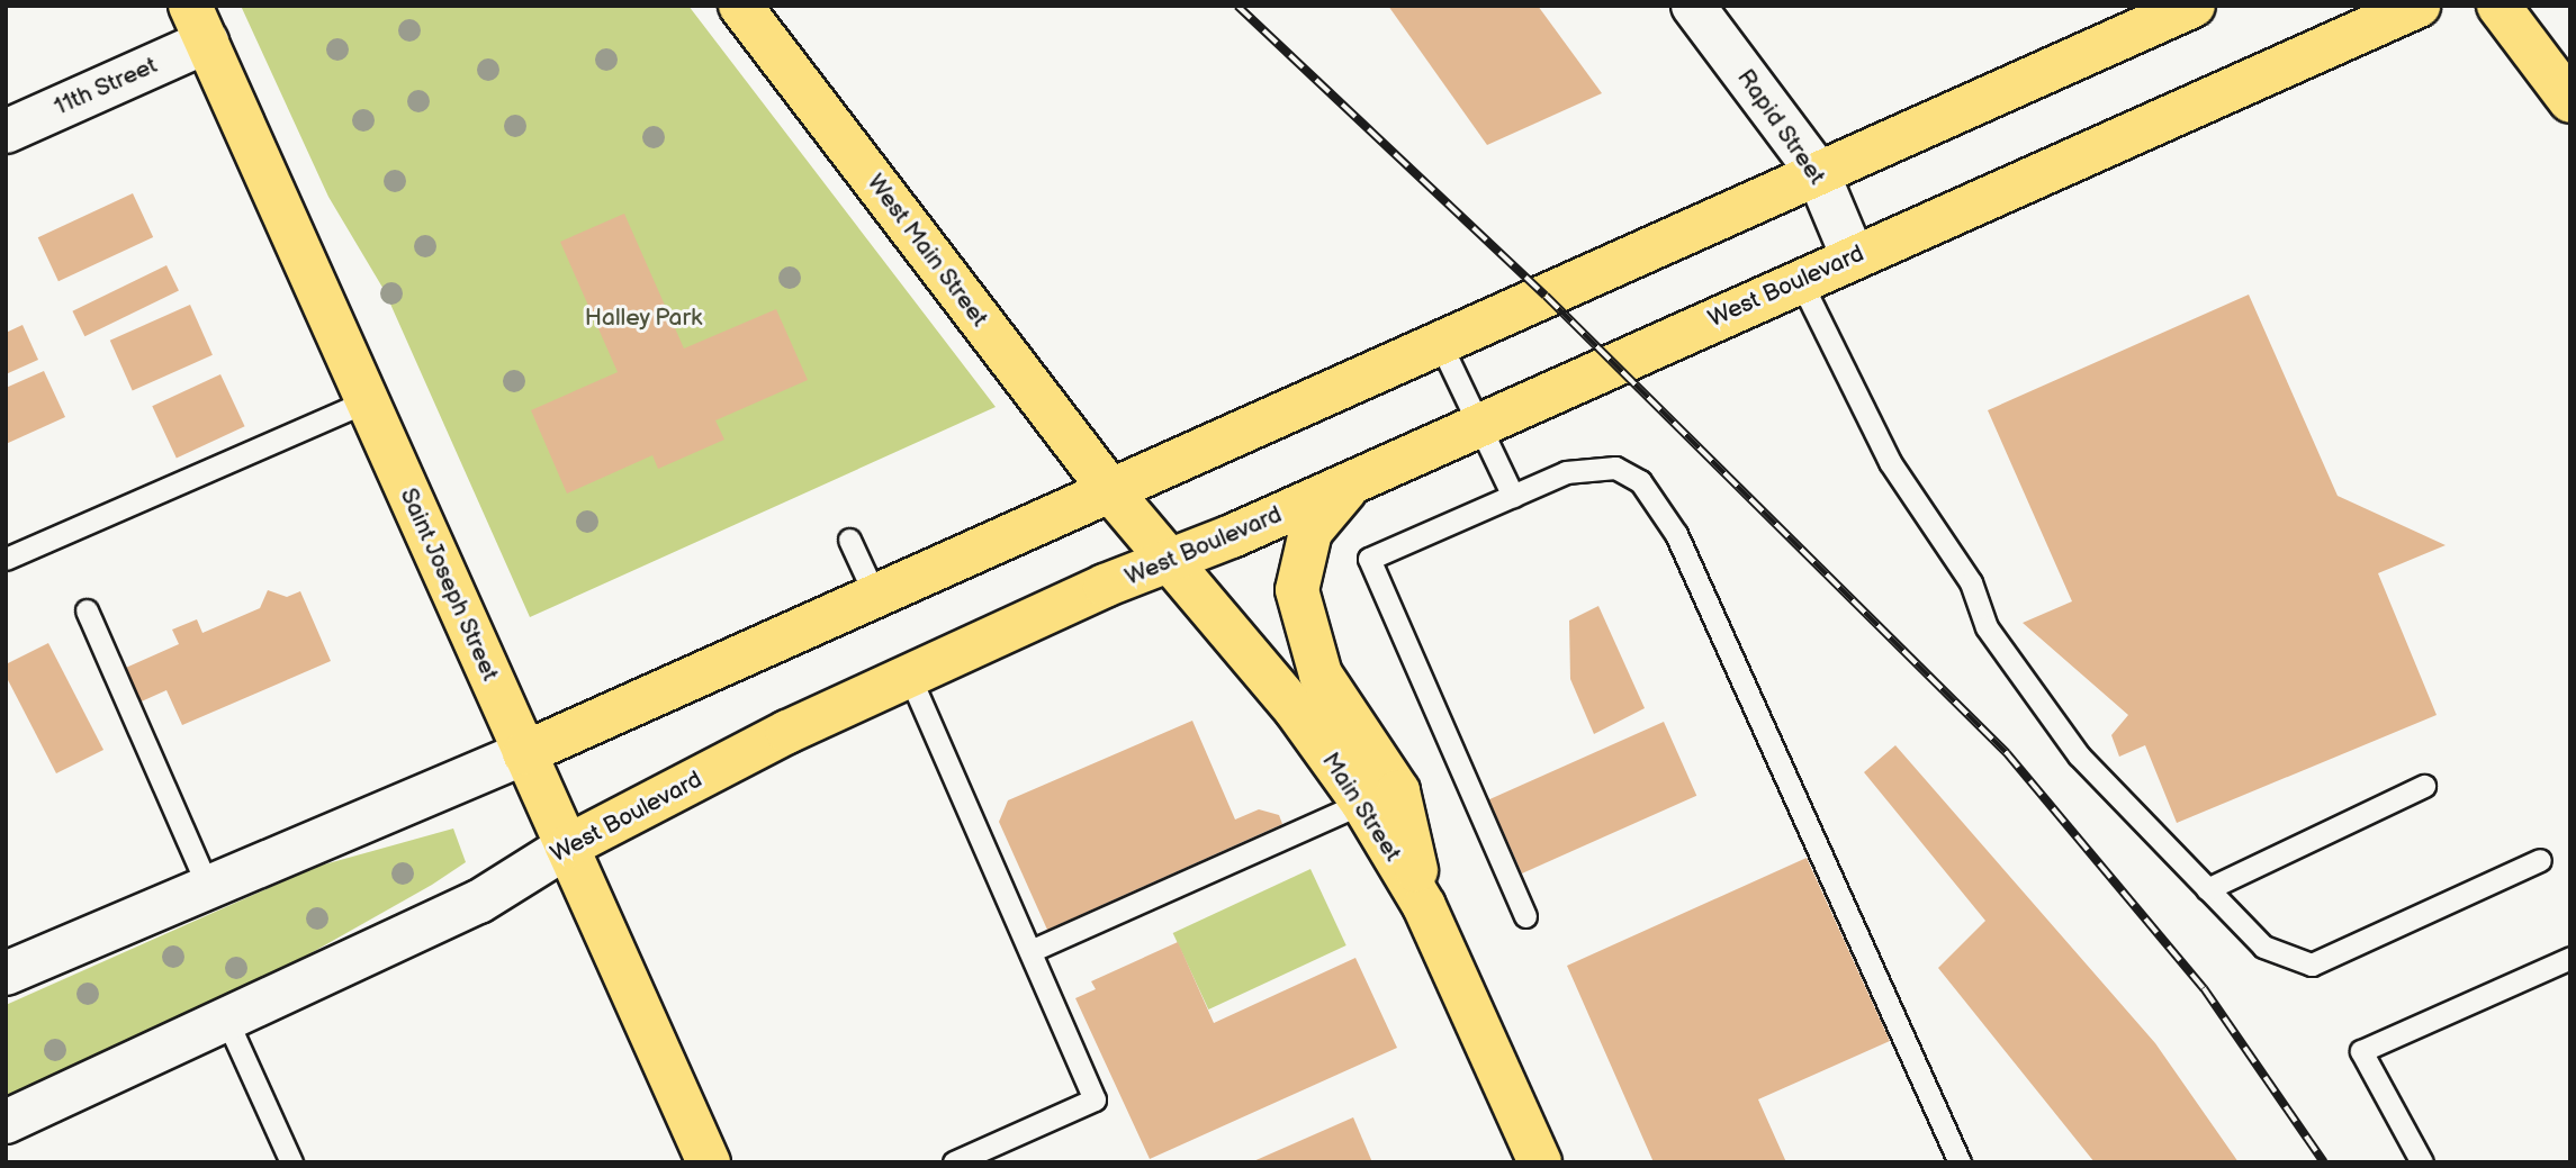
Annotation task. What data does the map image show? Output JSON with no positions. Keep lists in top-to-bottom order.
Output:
{
  "streets": {
    "main road": [
      "West Main Street",
      "West Boulevard",
      "Saint Joseph Street",
      "Main Street"
    ],
    "street": ["11th Street", "Rapid Street"]
  },
  "crossings": [
    ["11th Street", "Saint Joseph Street"],
    ["Rapid Street", "West Boulevard"],
    ["West Main Street", "Main Street"],
    ["West Boulevard", "Saint Joseph Street"],
    ["West Boulevard", "Main Street"]
  ],
  "parks": ["Halley Park"]
}
